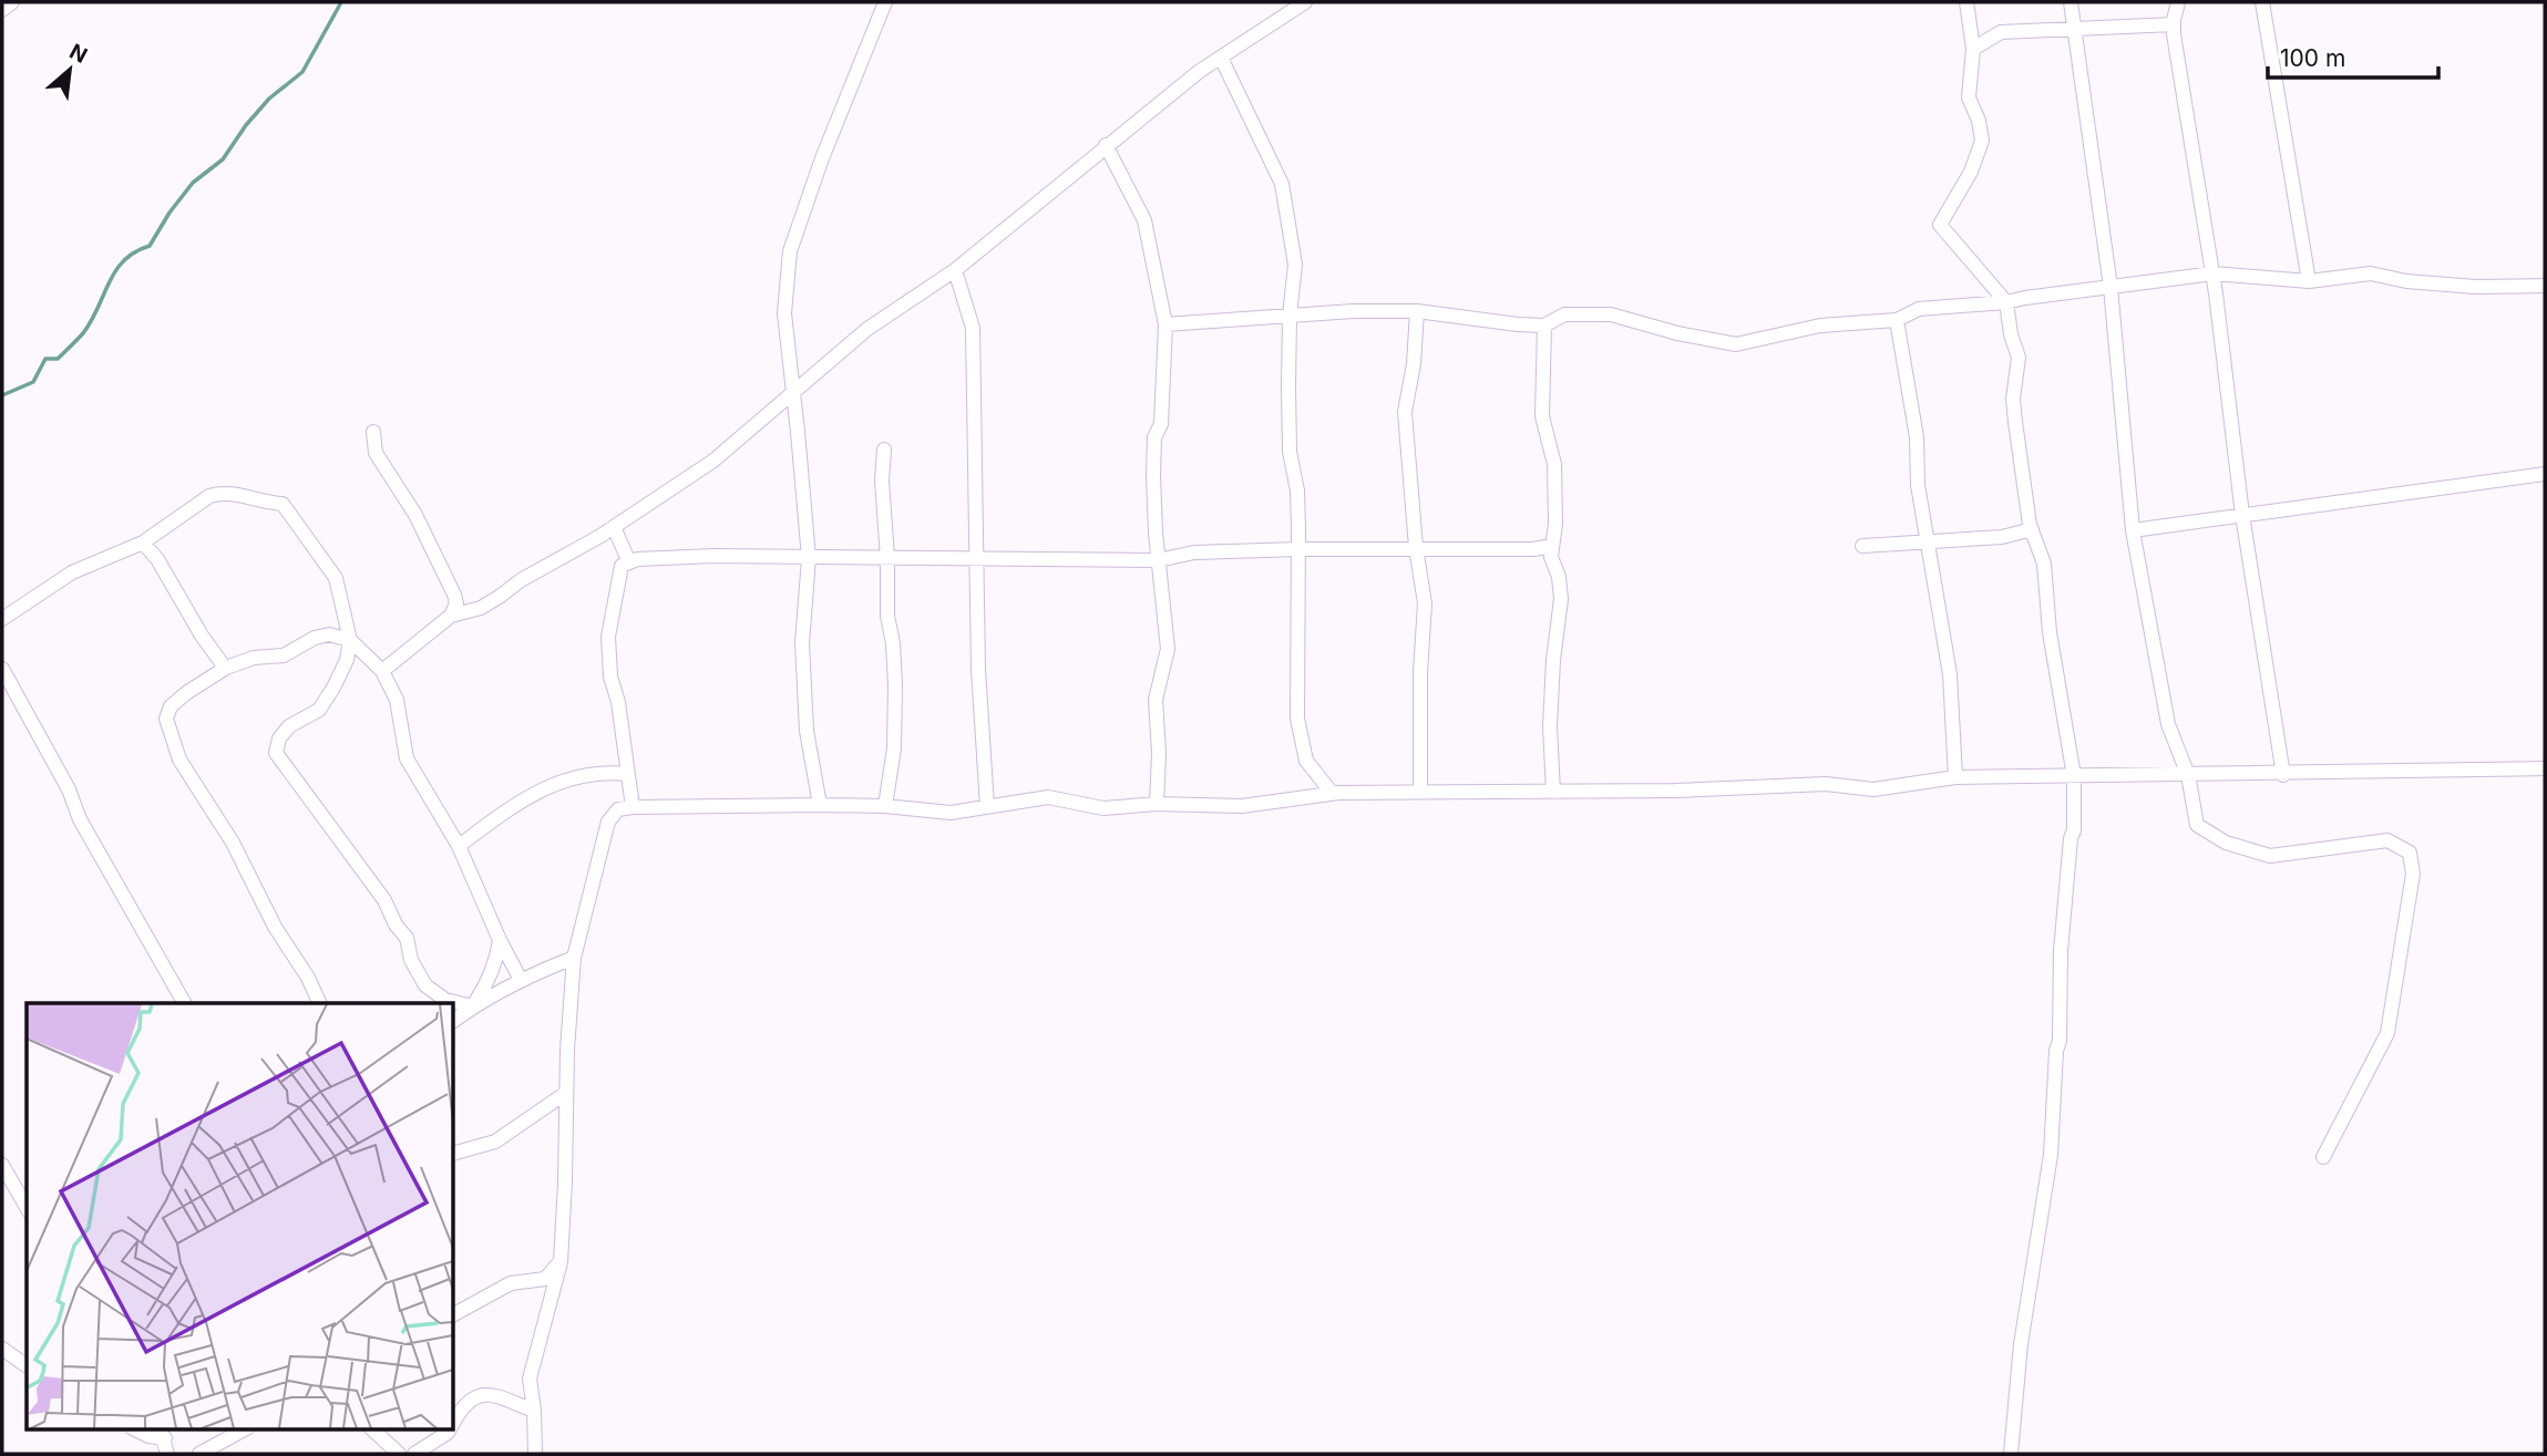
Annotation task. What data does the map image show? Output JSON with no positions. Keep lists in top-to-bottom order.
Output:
{
  "scale_bar": "100 m",
  "north": "top right"
}
